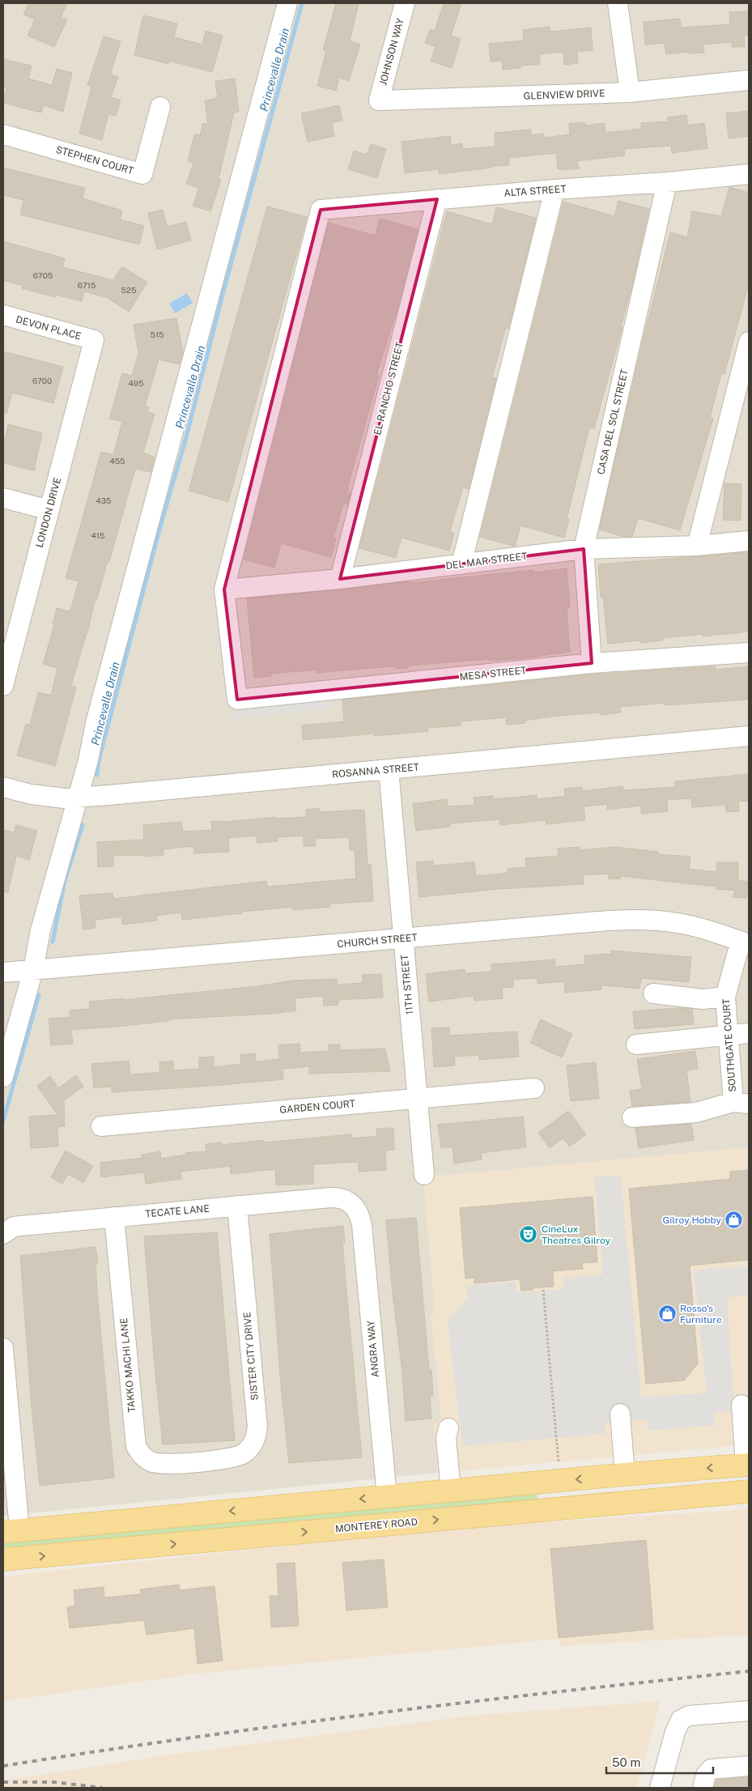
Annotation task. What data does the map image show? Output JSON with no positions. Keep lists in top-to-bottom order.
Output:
{
  "streets": {
    "main road": ["MONTEREY ROAD"],
    "street": [
      "JOHNSON WAY",
      "GLENVIEW DRIVE",
      "STEPHEN COURT",
      "ALTA STREET",
      "DEVON PLACE",
      "EL RANCHO STREET",
      "CASA DEL SOL STREET",
      "LONDON DRIVE",
      "DEL MAR STREET",
      "MESA STREET",
      "ROSANNA STREET",
      "CHURCH STREET",
      "11TH STREET",
      "SOUTHGATE COURT",
      "GARDEN COURT",
      "TECATE LANE",
      "ANGRA WAY",
      "SISTER CITY DRIVE",
      "TAKKO MACHI LANE"
    ]
  },
  "crossings": [
    ["JOHNSON WAY", "GLENVIEW DRIVE"],
    ["ALTA STREET", "EL RANCHO STREET"],
    ["ALTA STREET", "CASA DEL SOL STREET"],
    ["ALTA STREET", "DEL MAR STREET"],
    ["ALTA STREET", "MESA STREET"],
    ["DEVON PLACE", "LONDON DRIVE"],
    ["EL RANCHO STREET", "DEL MAR STREET"],
    ["CASA DEL SOL STREET", "DEL MAR STREET"],
    ["CASA DEL SOL STREET", "MESA STREET"],
    ["DEL MAR STREET", "MESA STREET"],
    ["ROSANNA STREET", "11TH STREET"],
    ["CHURCH STREET", "11TH STREET"],
    ["CHURCH STREET", "SOUTHGATE COURT"],
    ["11TH STREET", "GARDEN COURT"],
    ["TECATE LANE", "ANGRA WAY"],
    ["TECATE LANE", "SISTER CITY DRIVE"],
    ["TECATE LANE", "TAKKO MACHI LANE"],
    ["SISTER CITY DRIVE", "TAKKO MACHI LANE"]
  ],
  "water": ["Princevalle Drain"],
  "places": {
    "shop": ["Gilroy Hobby", "Rosso’s Furniture"],
    "theatre": ["CineLux Theatres Gilroy"]
  },
  "house_numbers": [
    "6705",
    "6715",
    "525",
    "515",
    "6700",
    "495",
    "455",
    "435",
    "415"
  ],
  "scale_bar": "50 m"
}
